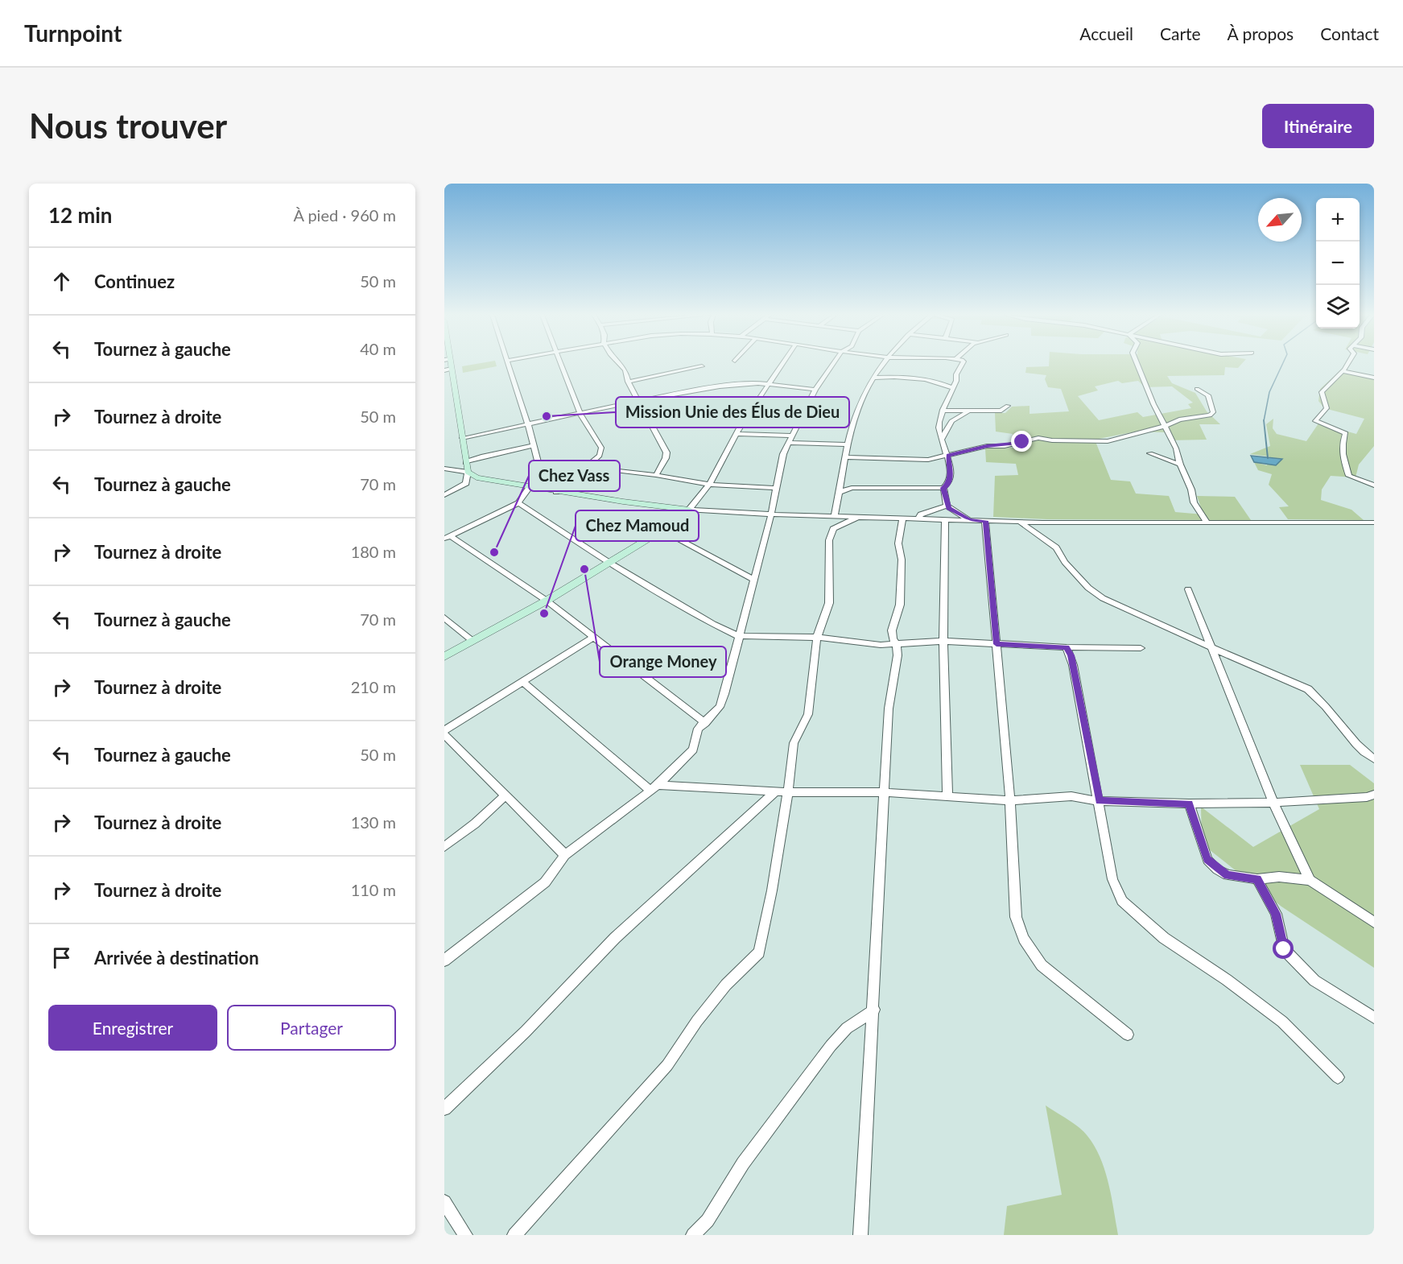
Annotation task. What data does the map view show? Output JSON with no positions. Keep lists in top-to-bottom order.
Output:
{
  "places": [
    "Mission Unie des Élus de Dieu",
    "Chez Vass",
    "Orange Money",
    "Chez Mamoud"
  ],
  "north": "bottom left",
  "page": {
    "header": "Turnpoint",
    "nav": [
      "Accueil",
      "Carte",
      "À propos",
      "Contact"
    ],
    "buttons": [
      "Itinéraire",
      ["Enregistrer", "Partager"]
    ],
    "title": "Nous trouver",
    "heading": ["12 min", "À pied · 960 m"],
    "map_buttons": ["+", "−"],
    "list": [
      ["Continuez", "50 m"],
      ["Tournez à gauche", "40 m"],
      ["Tournez à droite", "50 m"],
      ["Tournez à gauche", "70 m"],
      ["Tournez à droite", "180 m"],
      ["Tournez à gauche", "70 m"],
      ["Tournez à droite", "210 m"],
      ["Tournez à gauche", "50 m"],
      ["Tournez à droite", "130 m"],
      ["Tournez à droite", "110 m"],
      "Arrivée à destination"
    ]
  }
}
